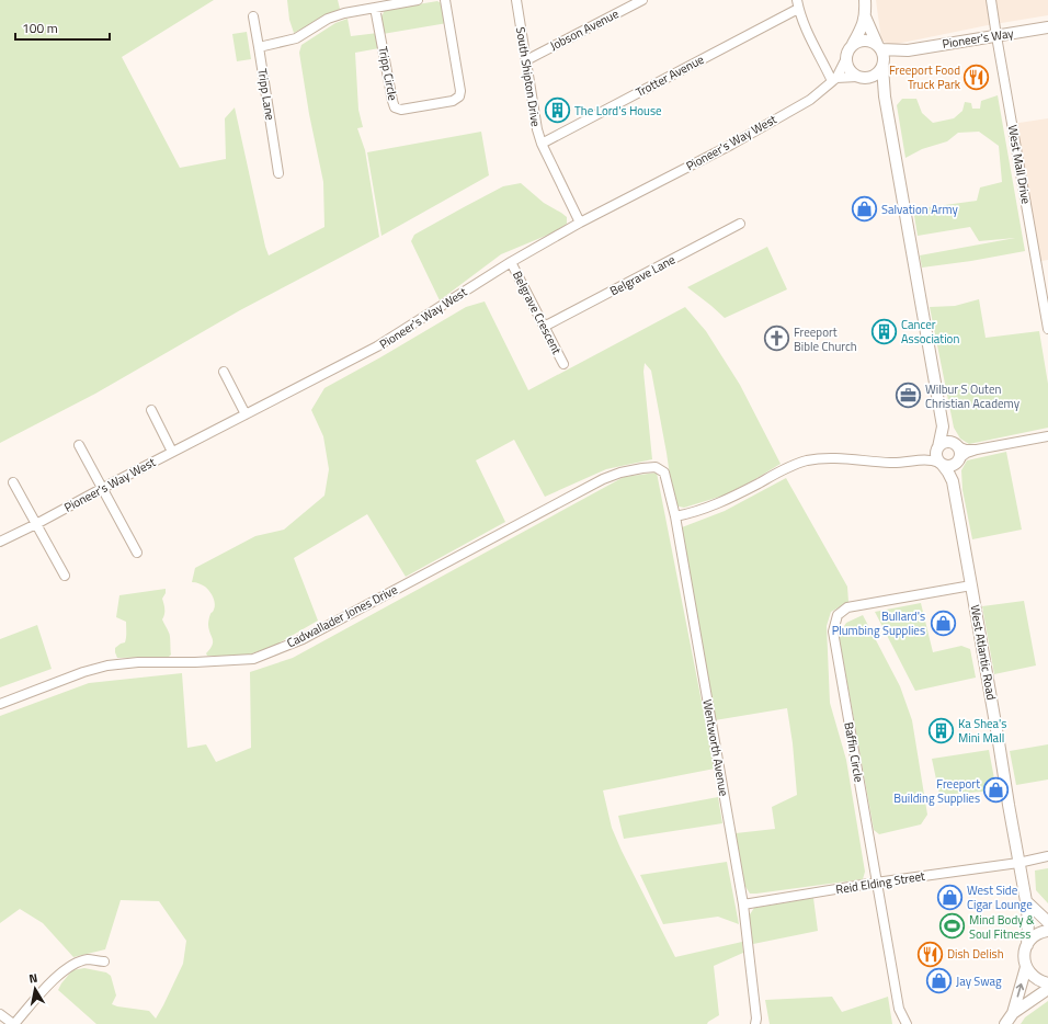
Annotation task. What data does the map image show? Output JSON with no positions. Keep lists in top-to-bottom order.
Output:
{
  "streets": {
    "main road": ["Pioneer's Way", "West Atlantic Road"],
    "street": [
      "Jobson Avenue",
      "Tripp Circle",
      "Trotter Avenue",
      "South Shipton Drive",
      "Tripp Lane",
      "Pioneer's Way West",
      "West Mall Drive",
      "Belgrave Lane",
      "Belgrave Crescent",
      "Cadwallader Jones Drive",
      "Wentworth Avenue",
      "Baffin Circle",
      "Reid Elding Street"
    ]
  },
  "crossings": [
    ["Jobson Avenue", "South Shipton Drive"],
    ["Pioneer's Way", "Pioneer's Way West"],
    ["Pioneer's Way", "West Mall Drive"],
    ["Pioneer's Way", "West Atlantic Road"],
    ["Trotter Avenue", "South Shipton Drive"],
    ["South Shipton Drive", "Pioneer's Way West"],
    ["Pioneer's Way West", "Belgrave Crescent"],
    ["Pioneer's Way West", "West Atlantic Road"],
    ["Belgrave Lane", "Belgrave Crescent"],
    ["Cadwallader Jones Drive", "Wentworth Avenue"],
    ["West Atlantic Road", "Baffin Circle"],
    ["West Atlantic Road", "Reid Elding Street"],
    ["Wentworth Avenue", "Reid Elding Street"],
    ["Baffin Circle", "Reid Elding Street"]
  ],
  "places": {
    "restaurant": ["Freeport Food Truck Park", "Dish Delish"],
    "building": ["The Lord's House", "Cancer Association", "Ka Shea's Mini Mall"],
    "shop": [
      "Salvation Army",
      "Bullard's Plumbing Supplies",
      "Freeport Building Supplies",
      "West Side Cigar Lounge",
      "Jay Swag"
    ],
    "church": ["Freeport Bible Church"],
    "office": ["Wilbur S Outen Christian Academy"],
    "sports": ["Mind Body & Soul Fitness"]
  },
  "scale_bar": "100 m",
  "north": "top"
}
